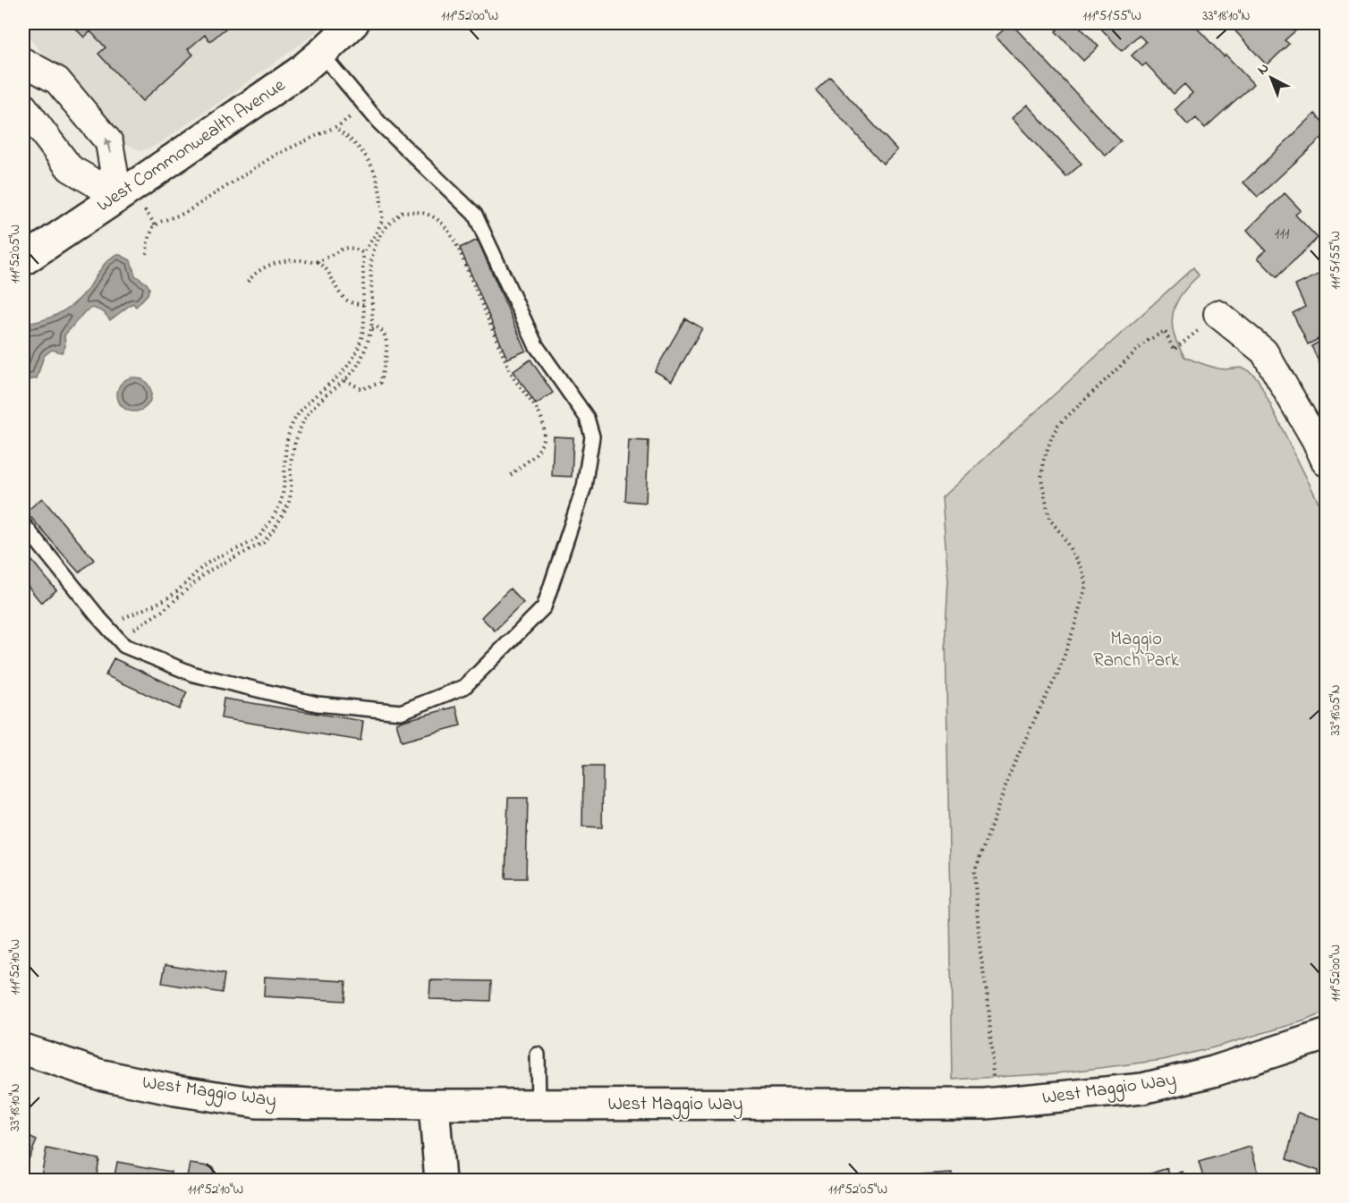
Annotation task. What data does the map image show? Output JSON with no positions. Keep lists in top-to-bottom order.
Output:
{
  "streets": {
    "street": ["West Commonwealth Avenue", "West Maggio Way"]
  },
  "parks": ["Maggio Ranch Park"],
  "house_numbers": ["111"],
  "north": "top left",
  "coordinates": [
    "111°52'00\"W",
    "111°51'55\"W",
    "33°18'10\"N",
    "111°52'05\"W",
    "33°18'05\"N",
    "111°52'10\"W"
  ]
}
